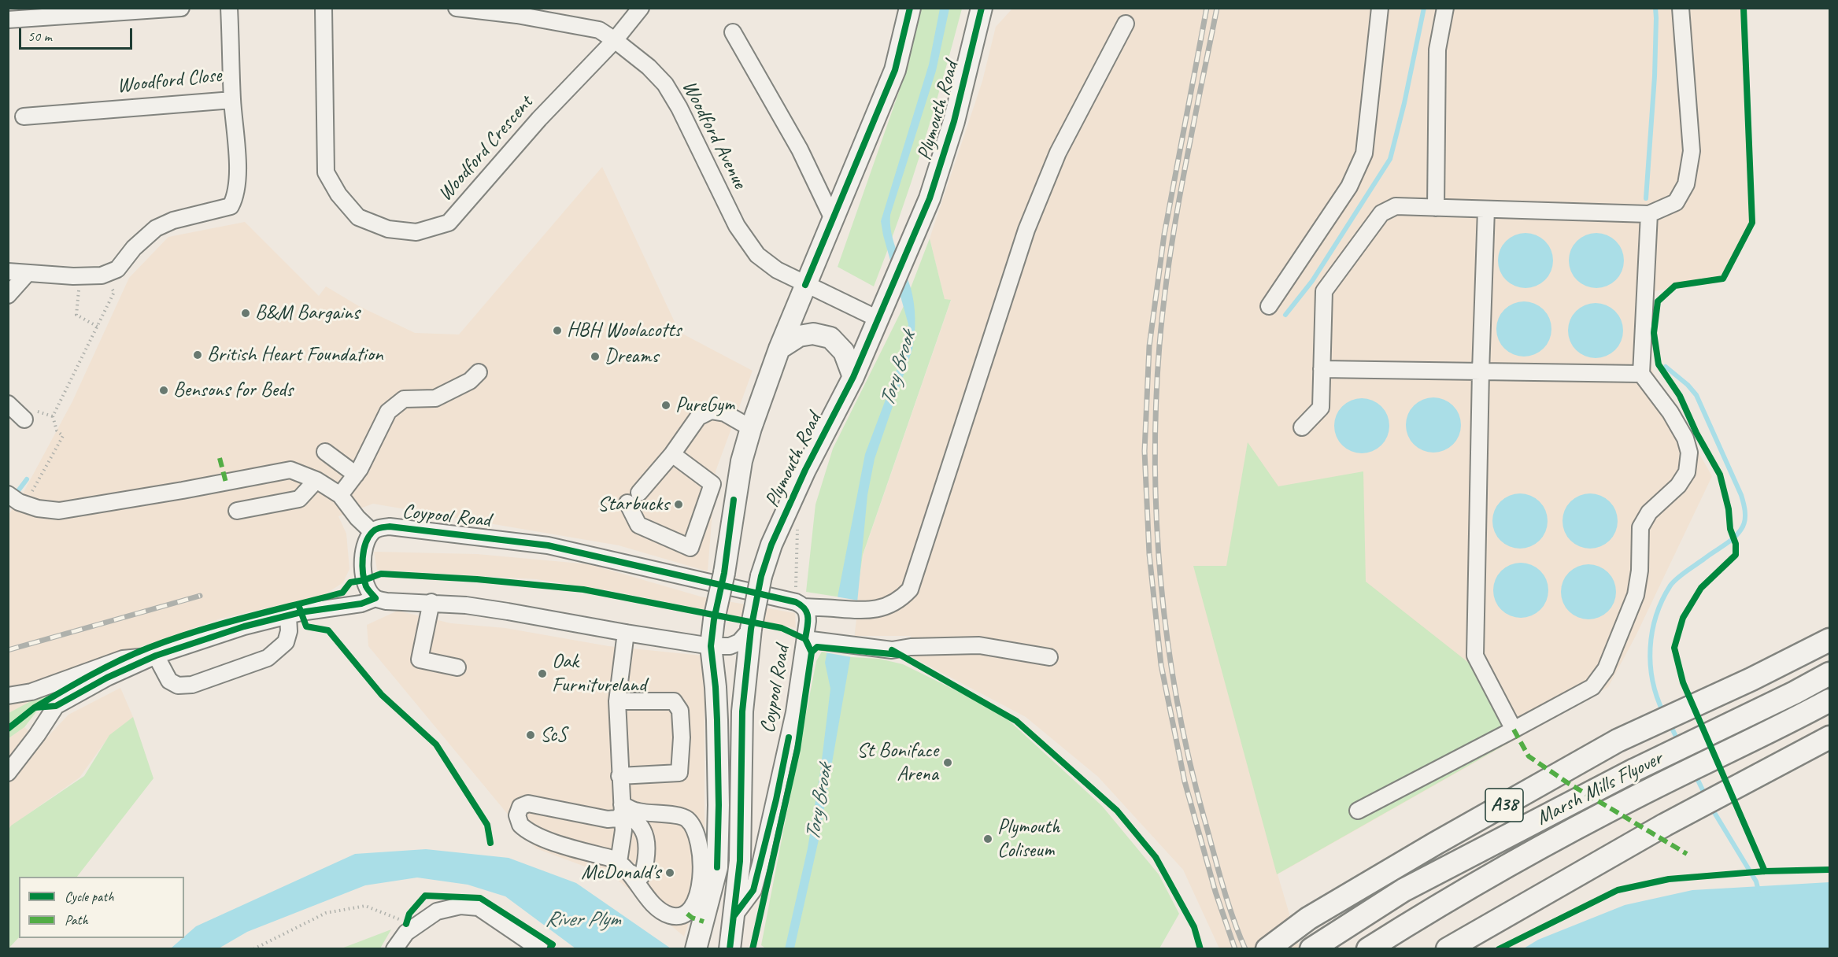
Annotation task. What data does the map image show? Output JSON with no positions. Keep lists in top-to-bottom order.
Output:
{
  "streets": {
    "highway": ["Marsh Mills Flyover", "A38"],
    "main road": ["Plymouth Road"],
    "street": [
      "Woodford Close",
      "Woodford Avenue",
      "Woodford Crescent",
      "Coypool Road"
    ]
  },
  "crossings": [
    ["Plymouth Road", "Woodford Avenue"],
    ["Plymouth Road", "Coypool Road"],
    ["Woodford Avenue", "Woodford Crescent"]
  ],
  "water": ["Tory Brook", "River Plym"],
  "places": [
    "B&M Bargains",
    "HBH Woolacotts",
    "British Heart Foundation",
    "Dreams",
    "Bensons for Beds",
    "PureGym",
    "Starbucks",
    "Oak Furnitureland",
    "ScS",
    "St Boniface Arena",
    "Plymouth Coliseum",
    "McDonald's"
  ],
  "legend": ["Cycle path", "Path"],
  "scale_bar": "50 m"
}
